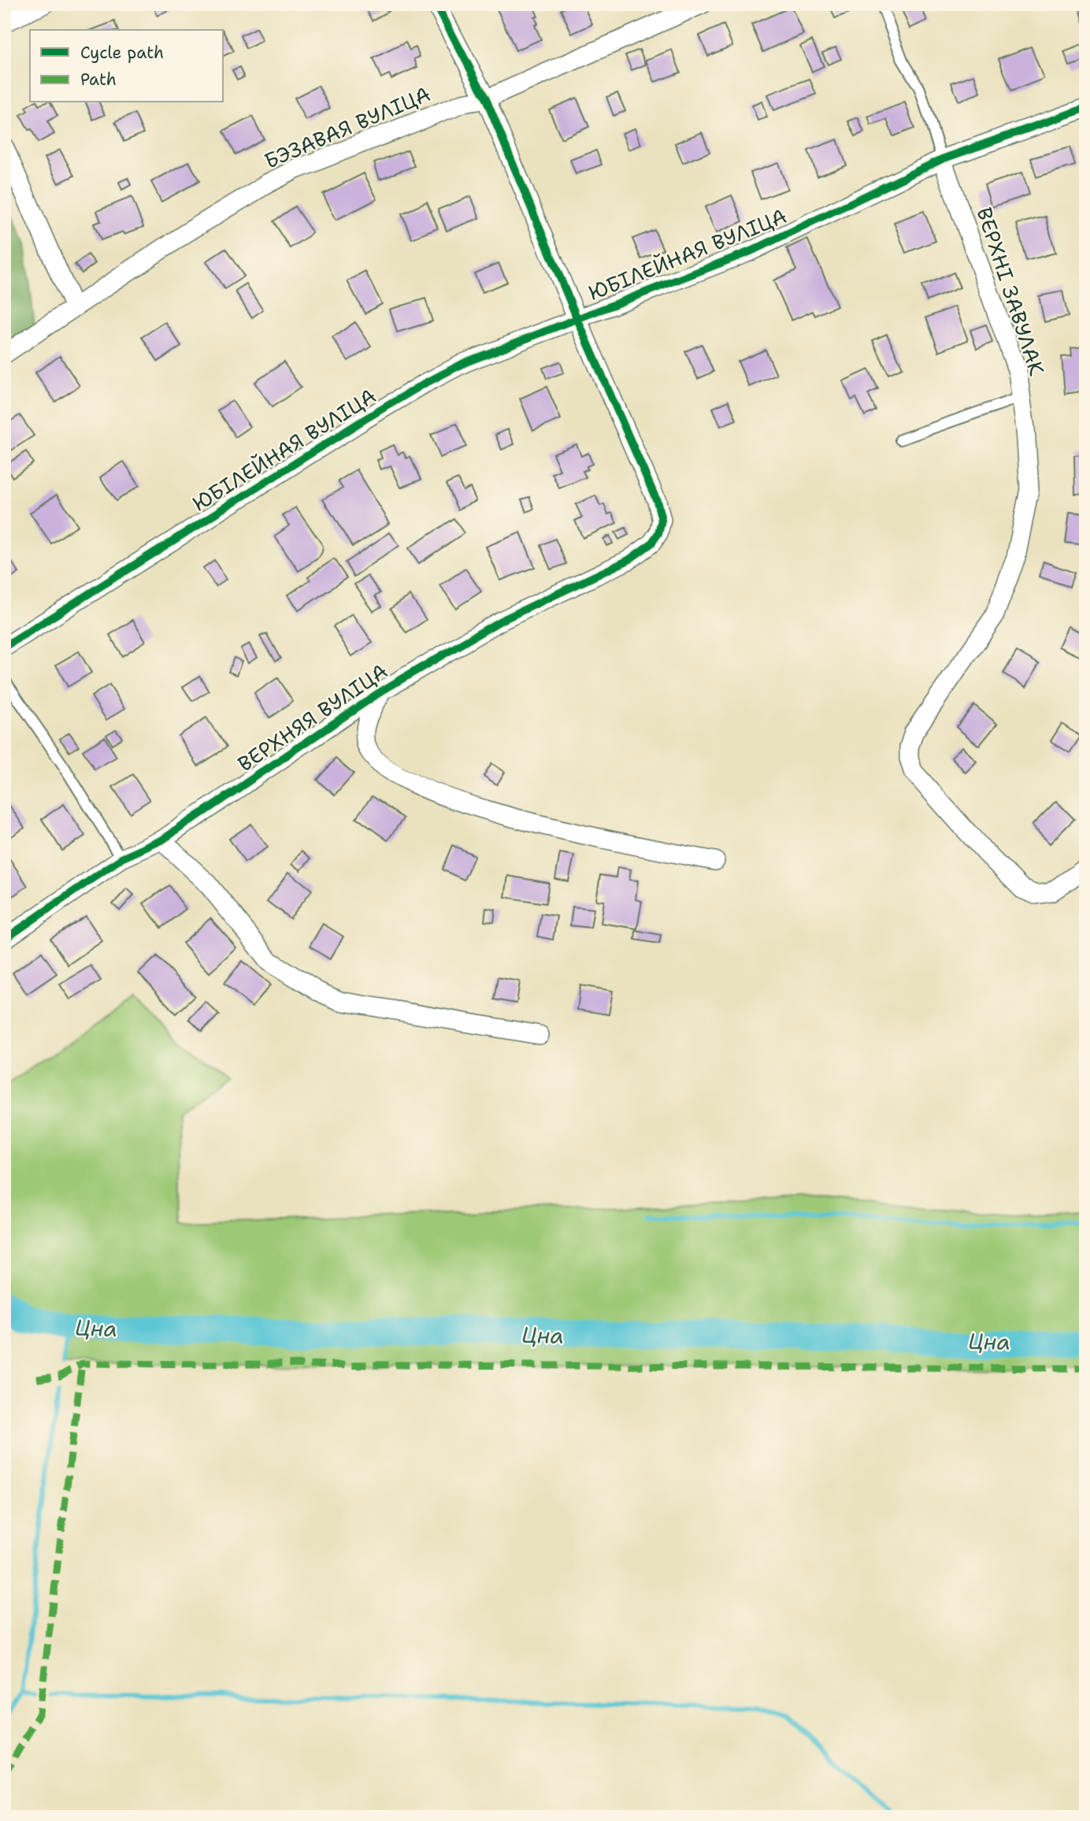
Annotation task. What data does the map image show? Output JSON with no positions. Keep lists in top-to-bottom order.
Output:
{
  "streets": {
    "street": [
      "БЭЗАВАЯ ВУЛІЦА",
      "ЮБІЛЕЙНАЯ ВУЛІЦА",
      "ВЕРХНІ ЗАВУЛАК",
      "ВЕРХНЯЯ ВУЛІЦА"
    ]
  },
  "crossings": [
    ["ЮБІЛЕЙНАЯ ВУЛІЦА", "ВЕРХНІ ЗАВУЛАК"],
    ["ЮБІЛЕЙНАЯ ВУЛІЦА", "ВЕРХНЯЯ ВУЛІЦА"]
  ],
  "water": ["Цна"],
  "legend": ["Cycle path", "Path"]
}
